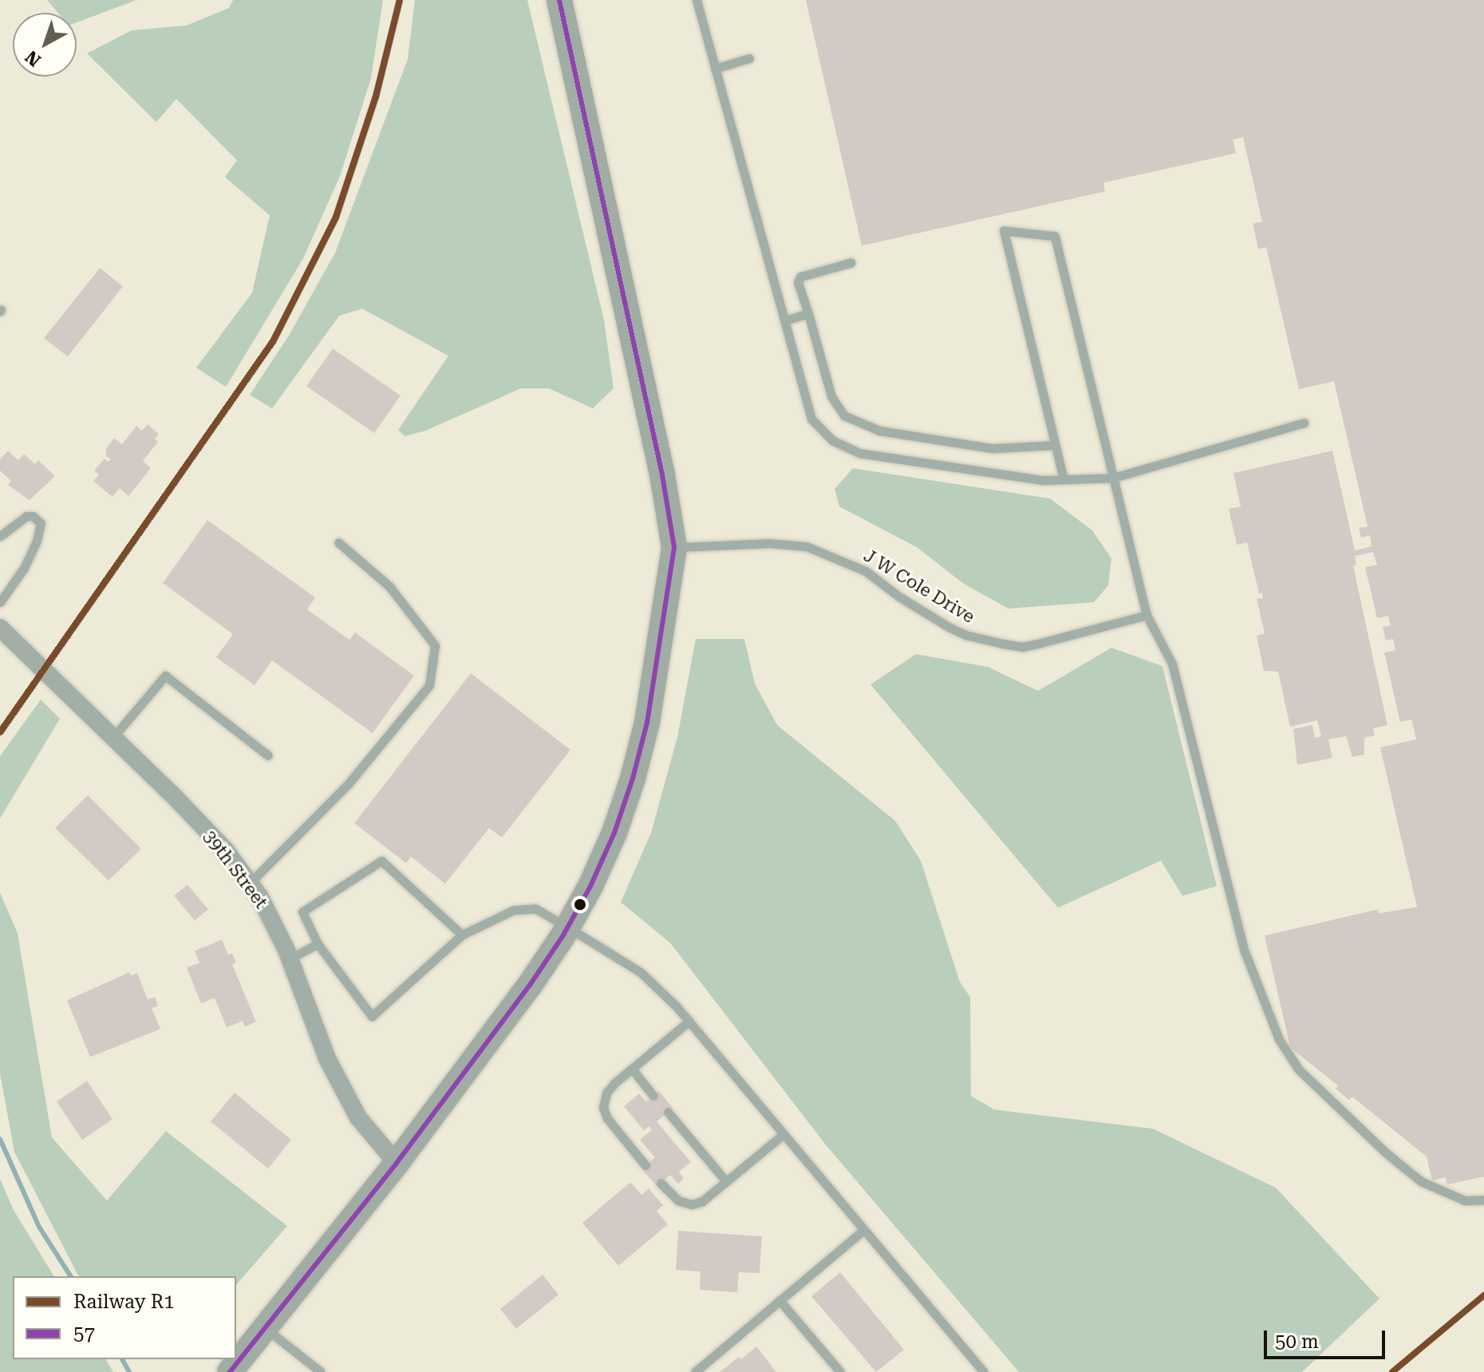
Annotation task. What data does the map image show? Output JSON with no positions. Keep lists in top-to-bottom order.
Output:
{
  "streets": {
    "street": ["39th Street"],
    "lane": ["J W Cole Drive"]
  },
  "lines": ["rail line R1", "transit line 57"],
  "legend": ["Railway R1", "57"],
  "scale_bar": "50 m",
  "north": "bottom left"
}
